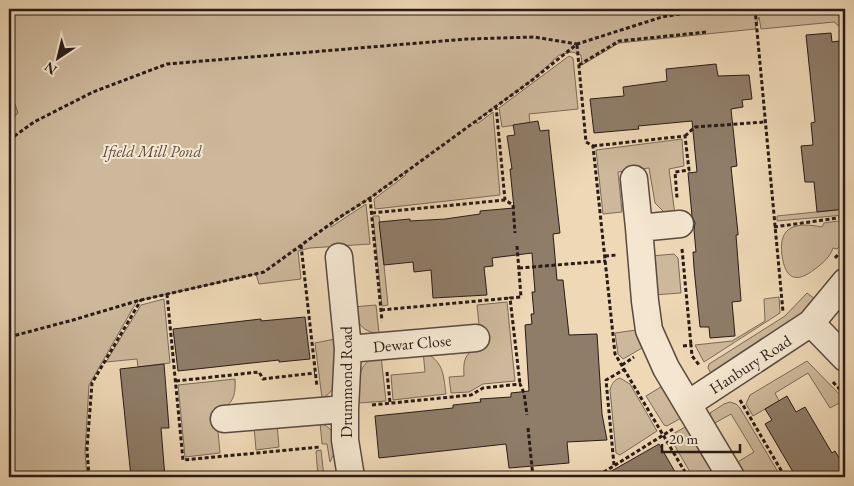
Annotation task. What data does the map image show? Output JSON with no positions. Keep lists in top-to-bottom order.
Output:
{
  "streets": {
    "street": ["Dewar Close", "Hanbury Road", "Drummond Road"]
  },
  "crossings": [
    ["Dewar Close", "Drummond Road"]
  ],
  "parks": ["Ifield Mill Pond"],
  "scale_bar": "20 m",
  "north": "bottom left"
}
